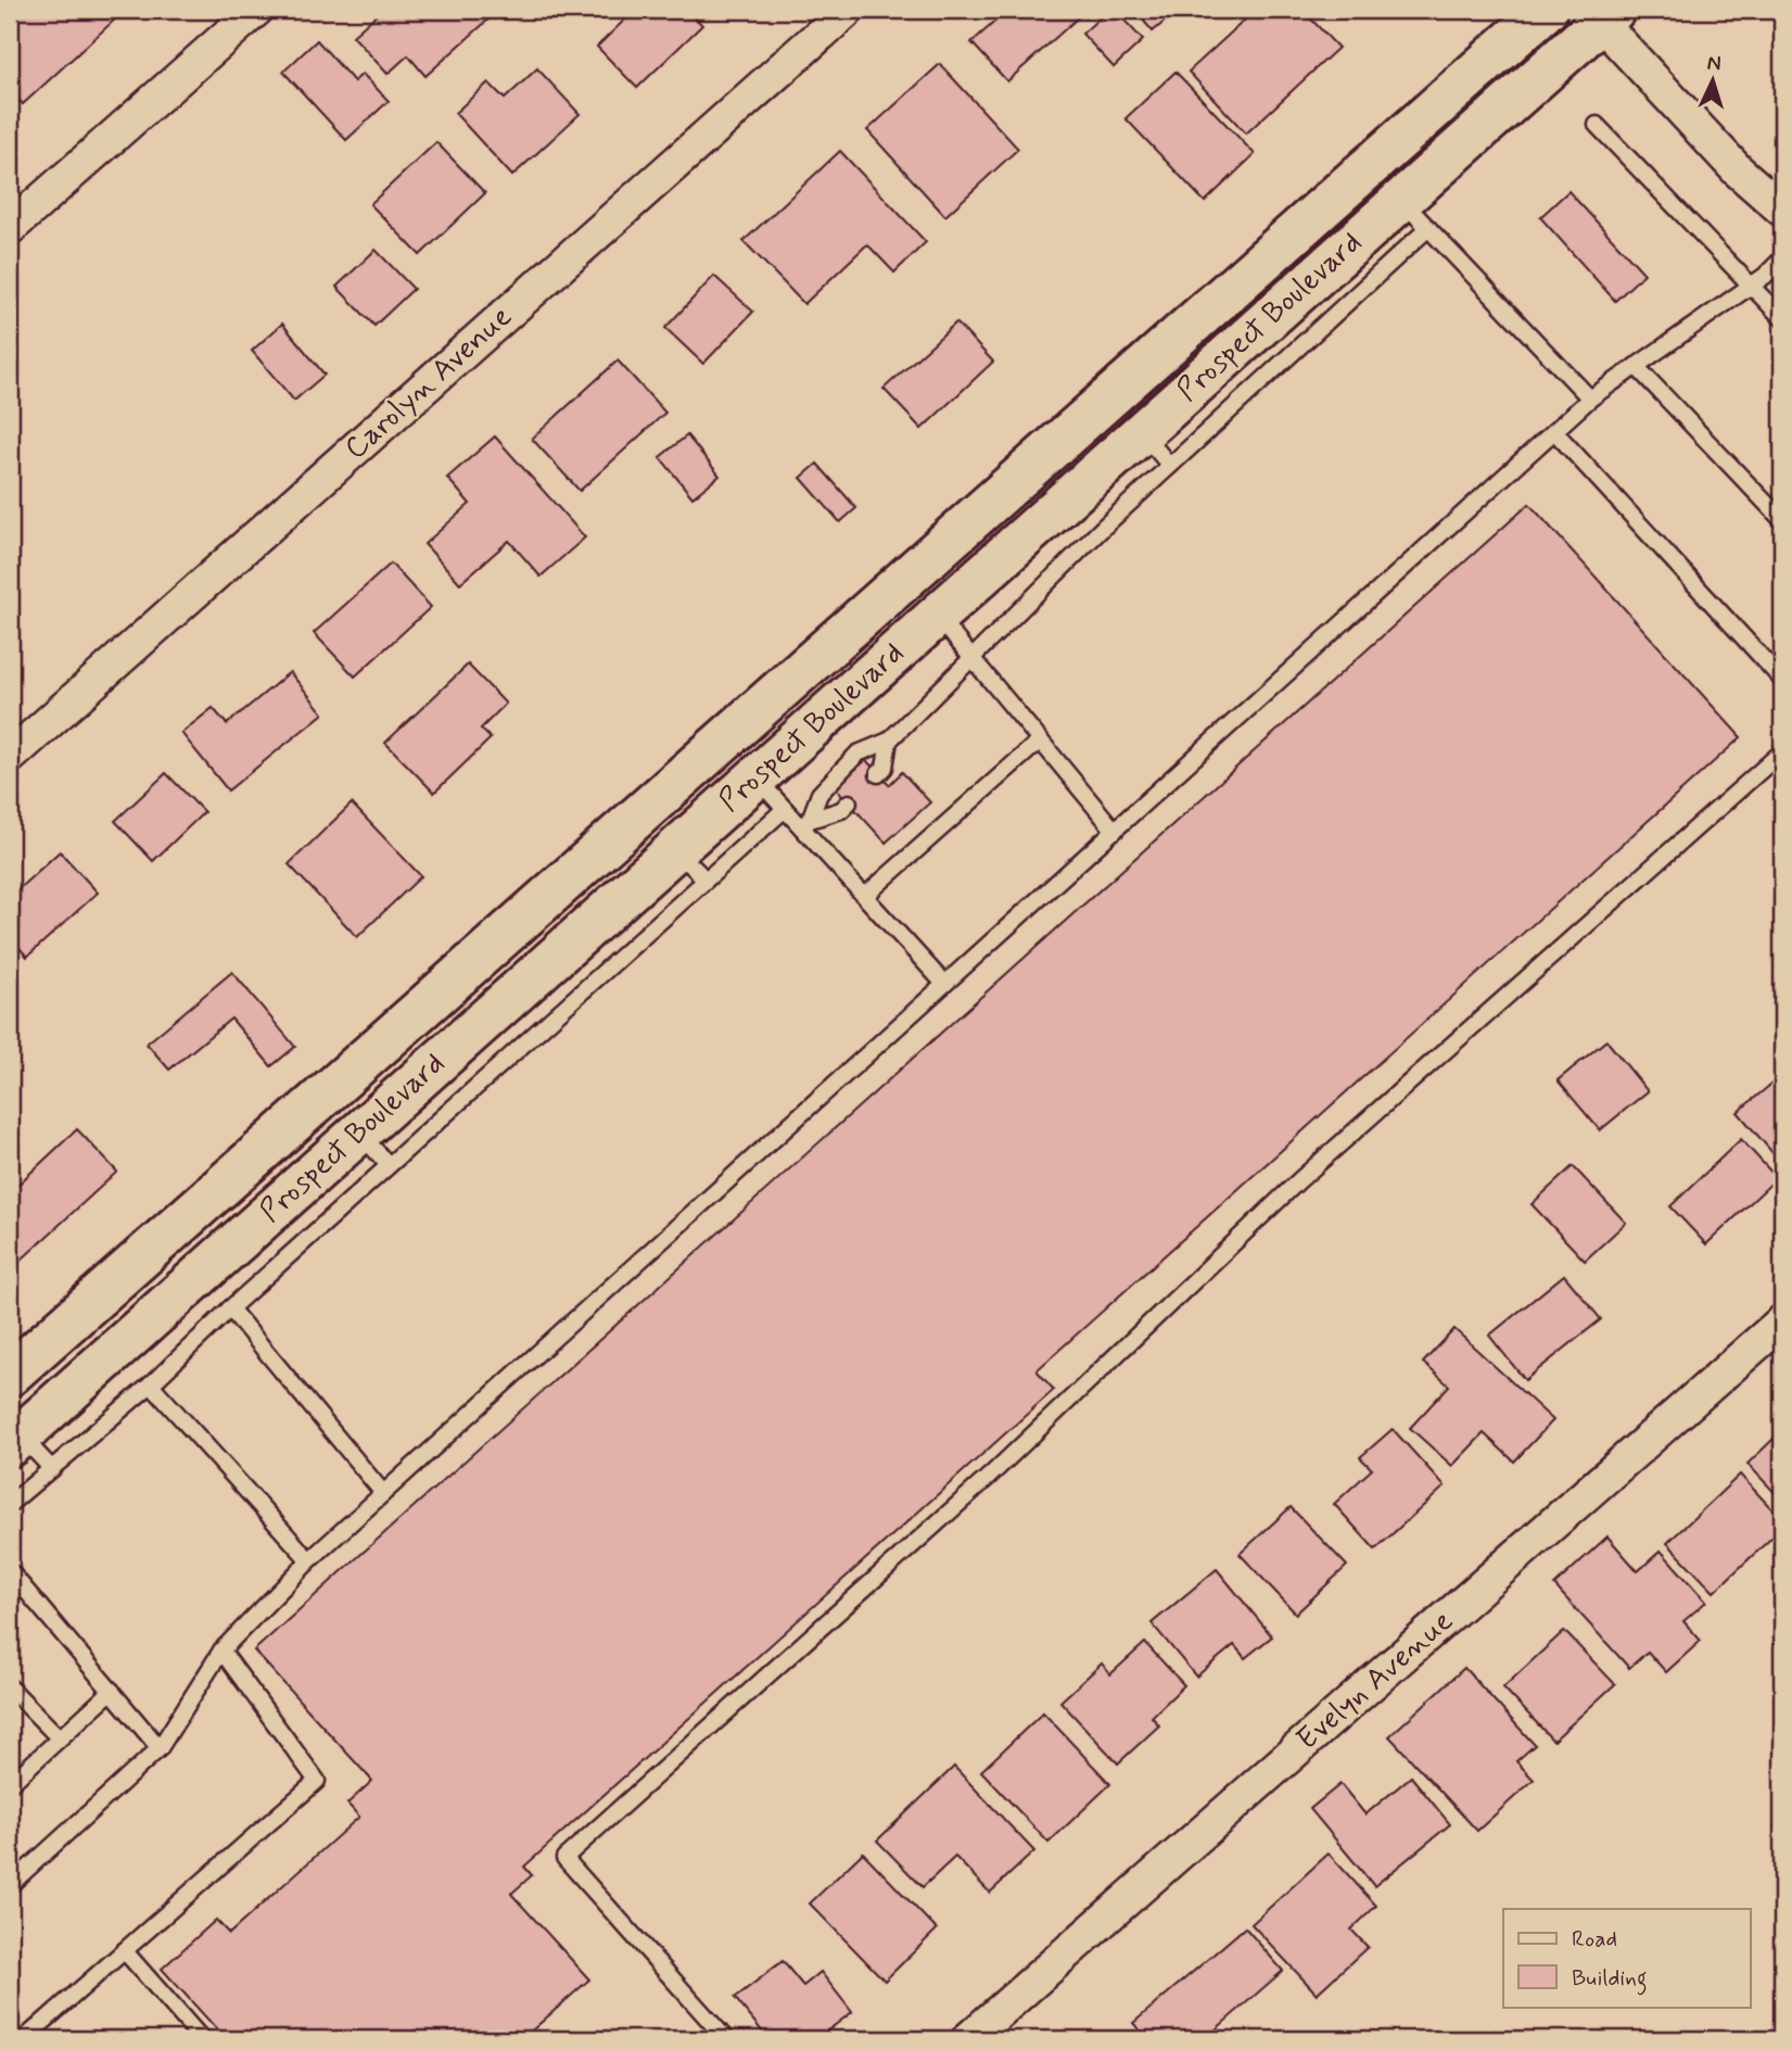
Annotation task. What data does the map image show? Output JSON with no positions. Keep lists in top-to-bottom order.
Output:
{
  "streets": {
    "main road": ["Prospect Boulevard"],
    "street": ["Carolyn Avenue", "Evelyn Avenue"]
  },
  "legend": ["Road", "Building"],
  "north": "top"
}
